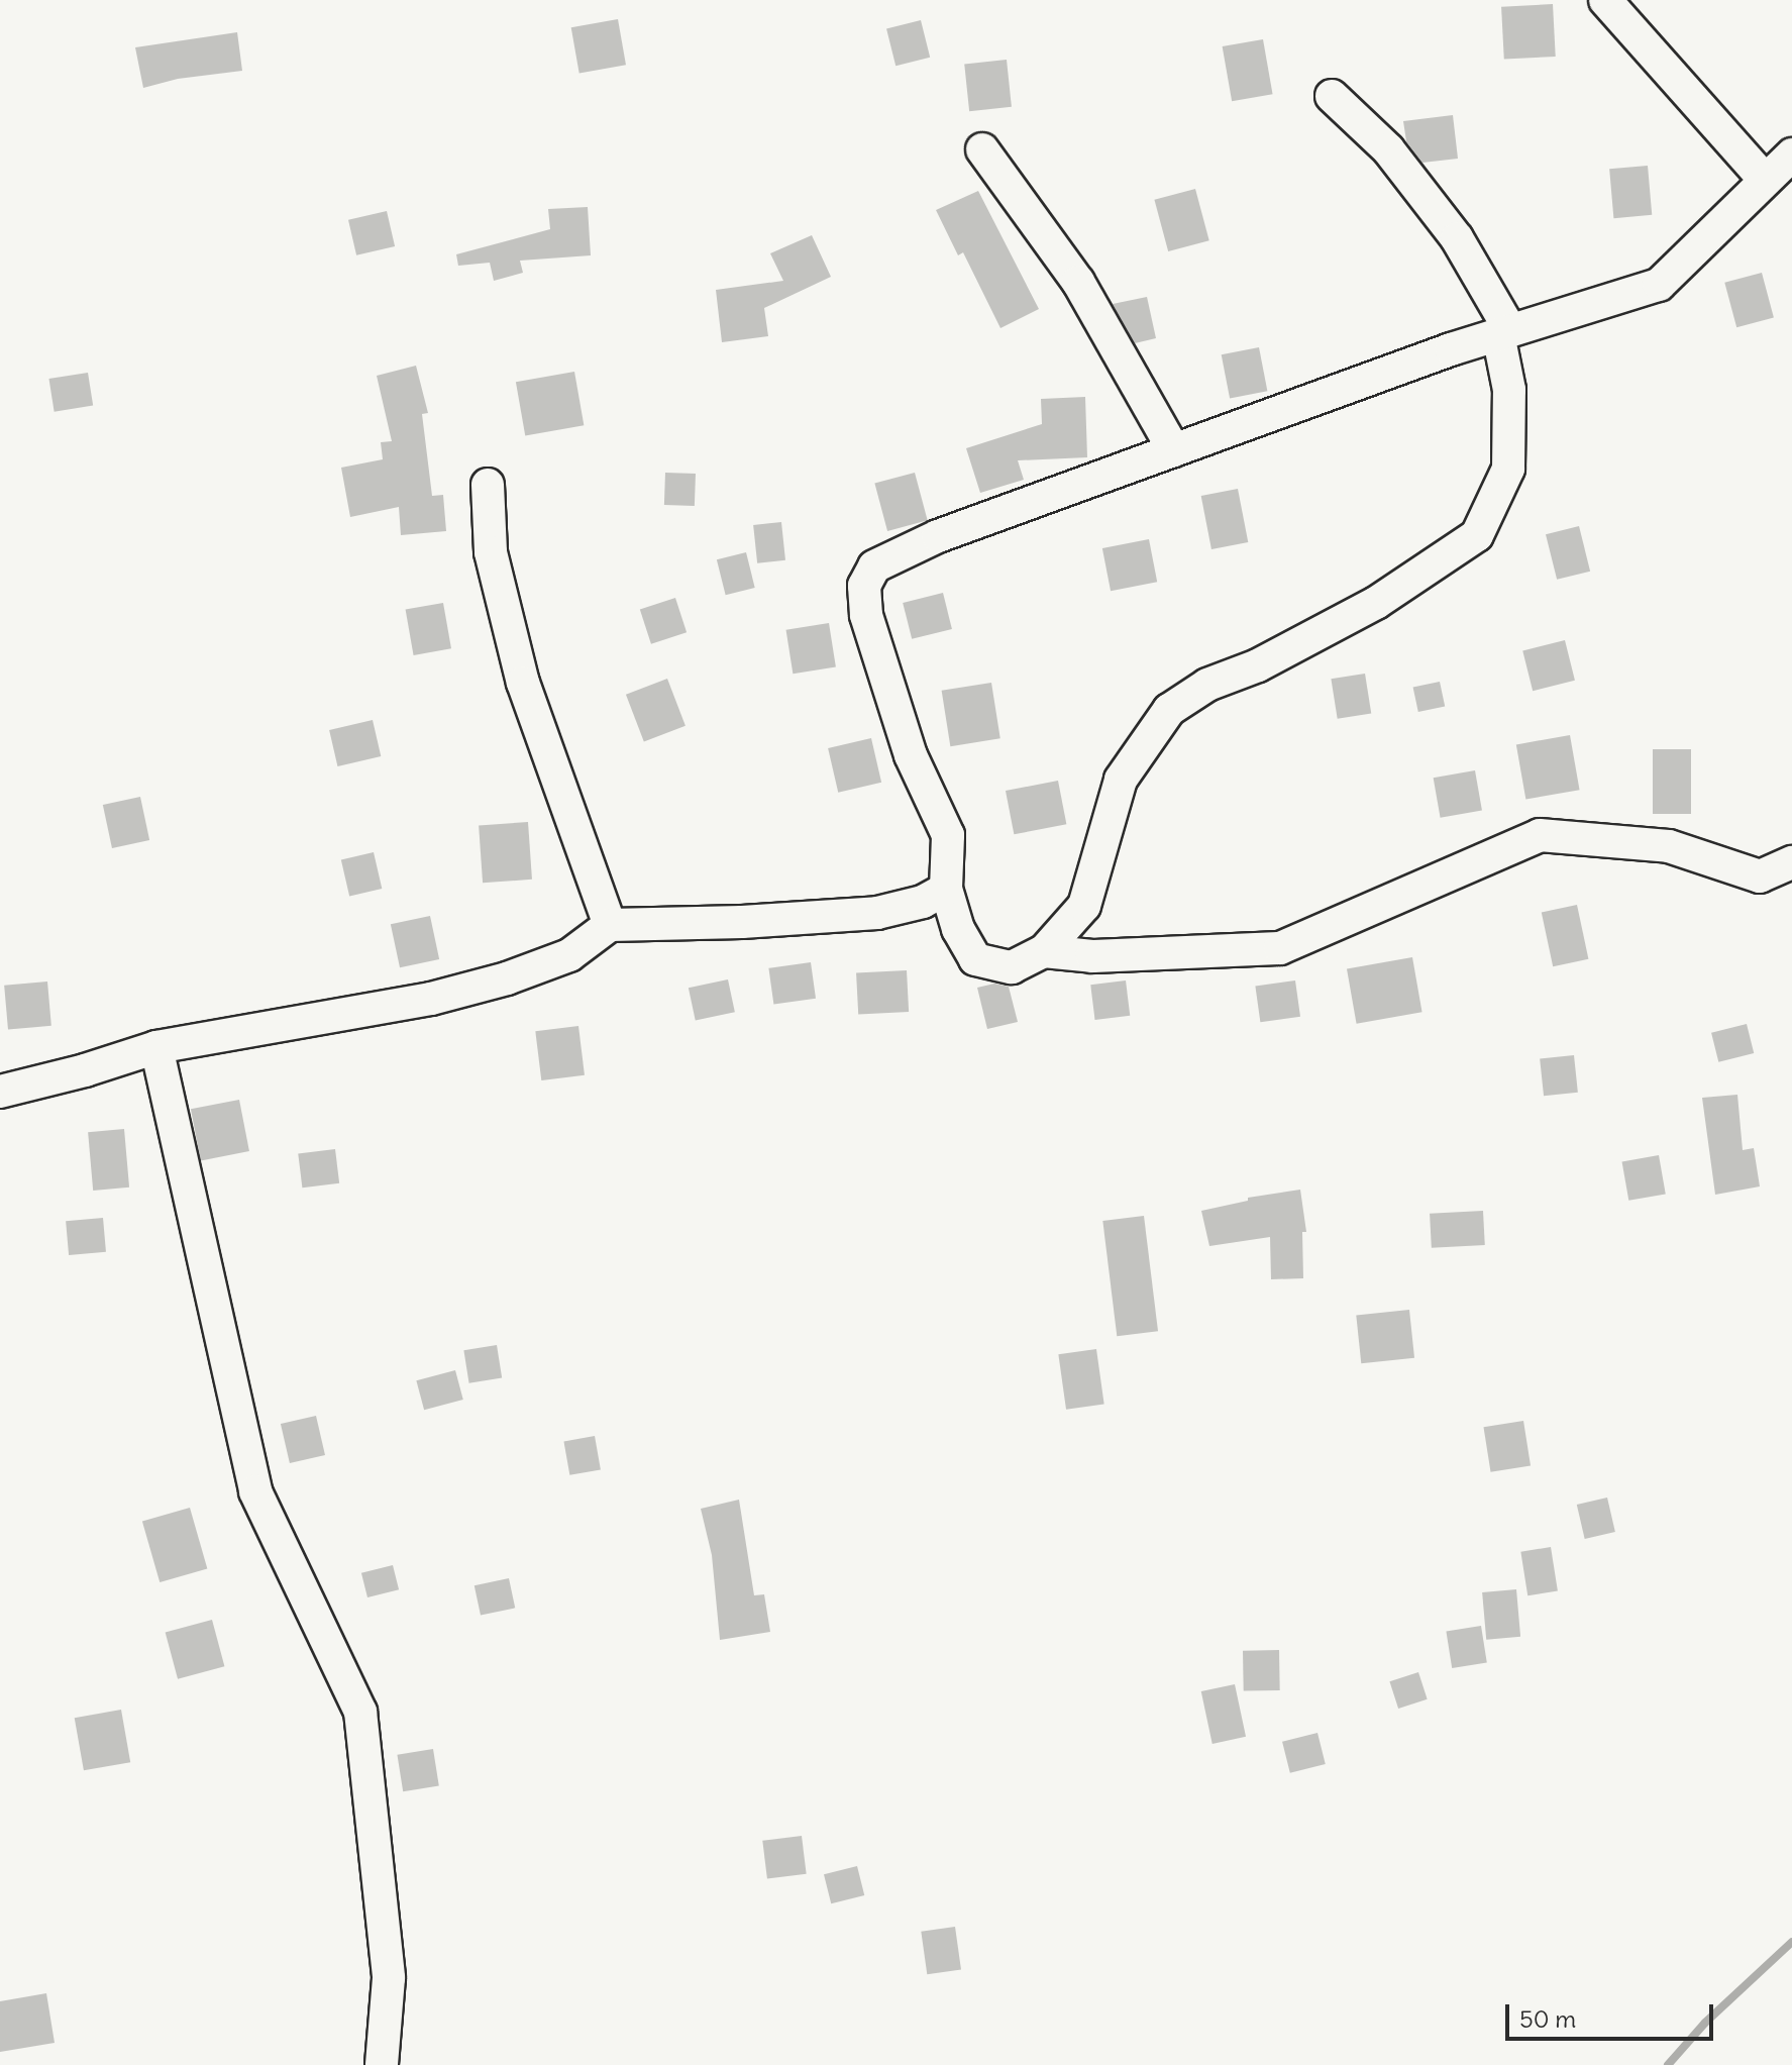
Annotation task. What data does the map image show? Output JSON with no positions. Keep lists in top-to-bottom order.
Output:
{
  "scale_bar": "50 m"
}
